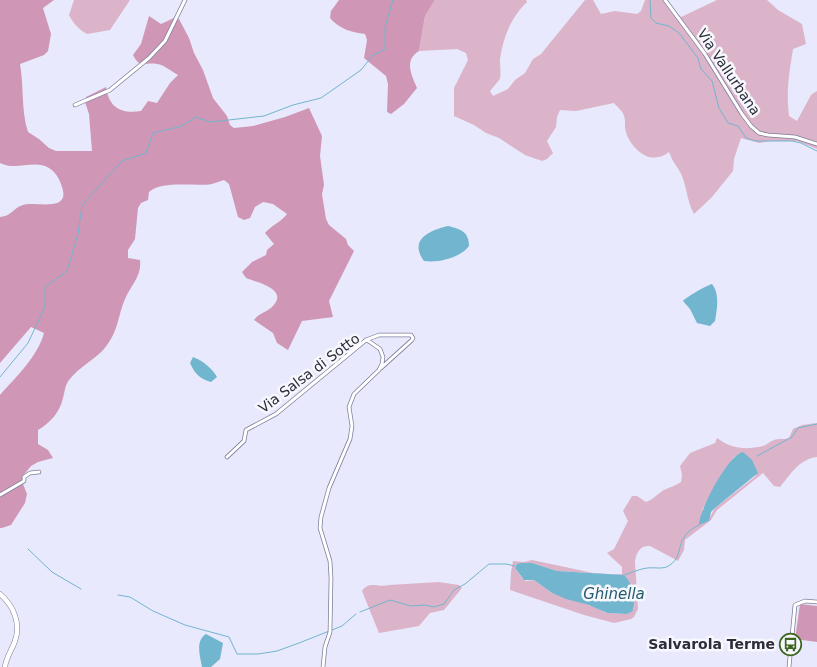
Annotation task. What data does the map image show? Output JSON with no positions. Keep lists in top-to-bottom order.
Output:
{
  "streets": {
    "street": ["Via Vallurbana", "Via Salsa di Sotto"]
  },
  "water": ["Ghinella"],
  "places": {
    "bus stop": ["Salvarola Terme"]
  }
}
